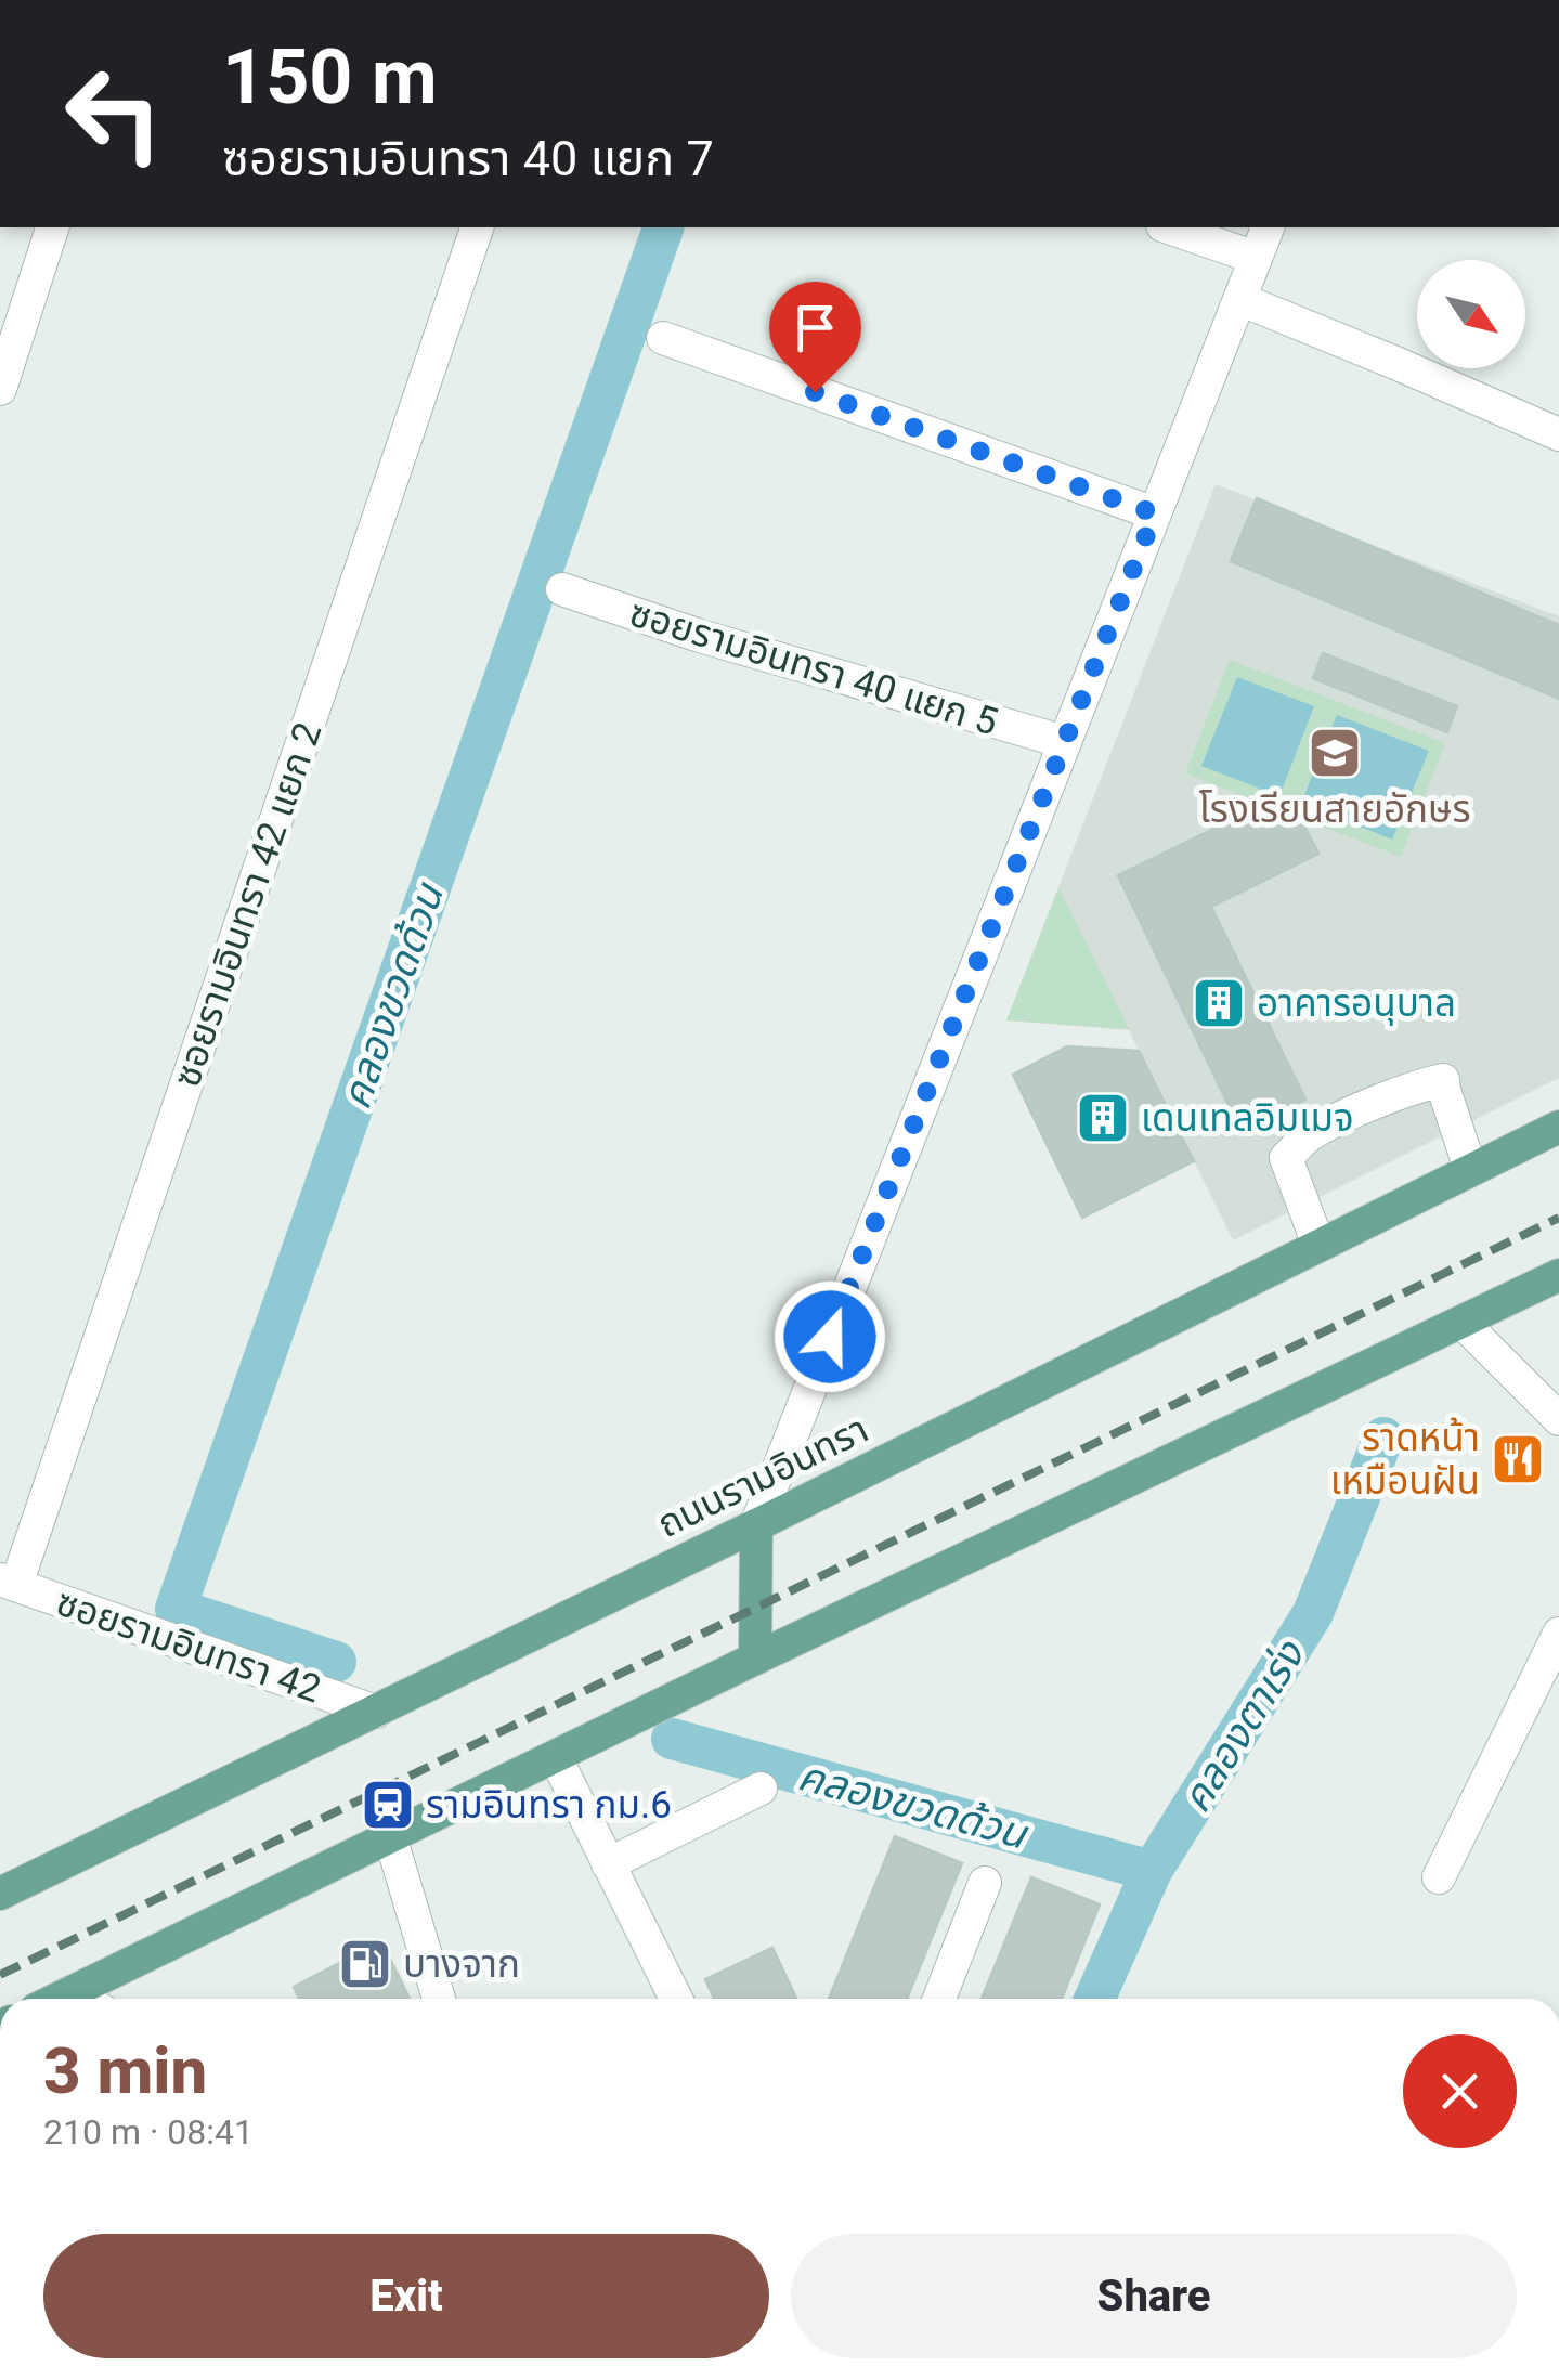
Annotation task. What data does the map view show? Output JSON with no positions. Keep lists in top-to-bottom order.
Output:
{
  "streets": {
    "main road": ["ถนนรามอินทรา"],
    "street": ["ซอยรามอินทรา 40 แยก 5", "ซอยรามอินทรา 42 แยก 2", "ซอยรามอินทรา 42"]
  },
  "crossings": [
    ["ซอยรามอินทรา 42 แยก 2", "ซอยรามอินทรา 42"],
    ["ถนนรามอินทรา", "ซอยรามอินทรา 42"]
  ],
  "water": ["คลองขวดด้วน", "คลองตาเร่ง"],
  "places": {
    "school or university": ["โรงเรียนสายอักษร"],
    "building": ["อาคารอนุบาล", "เดนเทลอิมเมจ"],
    "restaurant": ["ราดหน้า เหมือนฝัน"],
    "station": ["รามอินทรา กม.6"],
    "fuel station": ["บางจาก"]
  },
  "north": "bottom right",
  "page": {
    "turn": ["150 m", "ซอยรามอินทรา 40 แยก 7"],
    "heading": ["3 min", "210 m · 08:41"],
    "buttons": ["Exit", "Share"]
  }
}
